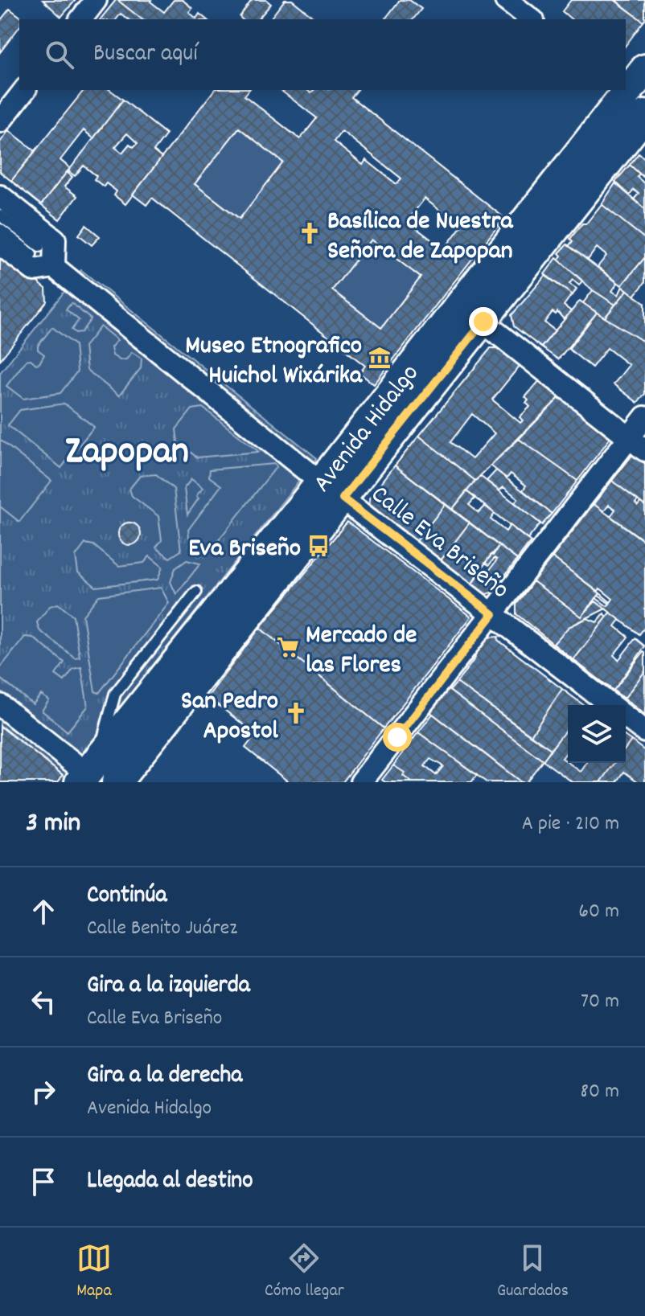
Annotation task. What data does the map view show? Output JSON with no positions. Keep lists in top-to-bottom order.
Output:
{
  "streets": {
    "main road": ["Avenida Hidalgo"],
    "street": ["Calle Eva Briseño"]
  },
  "crossings": [
    ["Avenida Hidalgo", "Calle Eva Briseño"]
  ],
  "districts": ["Zapopan"],
  "places": {
    "church": ["Basílica de Nuestra Señora de Zapopan", "San Pedro Apostol"],
    "museum": ["Museo Etnografico Huichol Wixárika"],
    "bus stop": ["Eva Briseño"],
    "supermarket": ["Mercado de las Flores"]
  },
  "page": {
    "search": "Buscar aquí",
    "heading": ["3 min", "A pie · 210 m"],
    "list": [
      ["Continúa", "Calle Benito Juárez", "60 m"],
      ["Gira a la izquierda", "Calle Eva Briseño", "70 m"],
      ["Gira a la derecha", "Avenida Hidalgo", "80 m"],
      "Llegada al destino"
    ],
    "nav": ["Mapa", "Cómo llegar", "Guardados"]
  }
}
